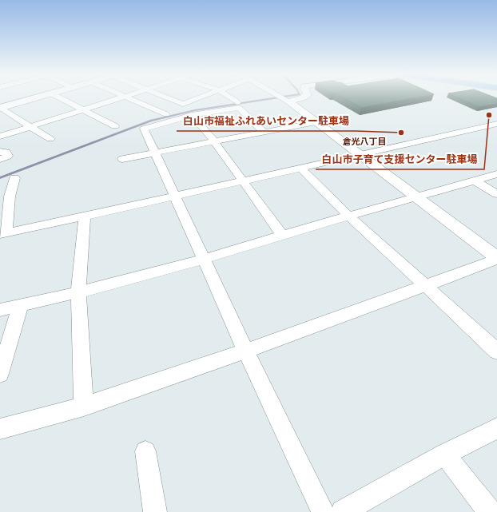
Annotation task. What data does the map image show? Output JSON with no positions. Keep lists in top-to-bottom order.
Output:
{
  "districts": ["倉光八丁目"],
  "places": ["白山市子育て支援センター駐車場", "白山市福祉ふれあいセンター駐車場"]
}
